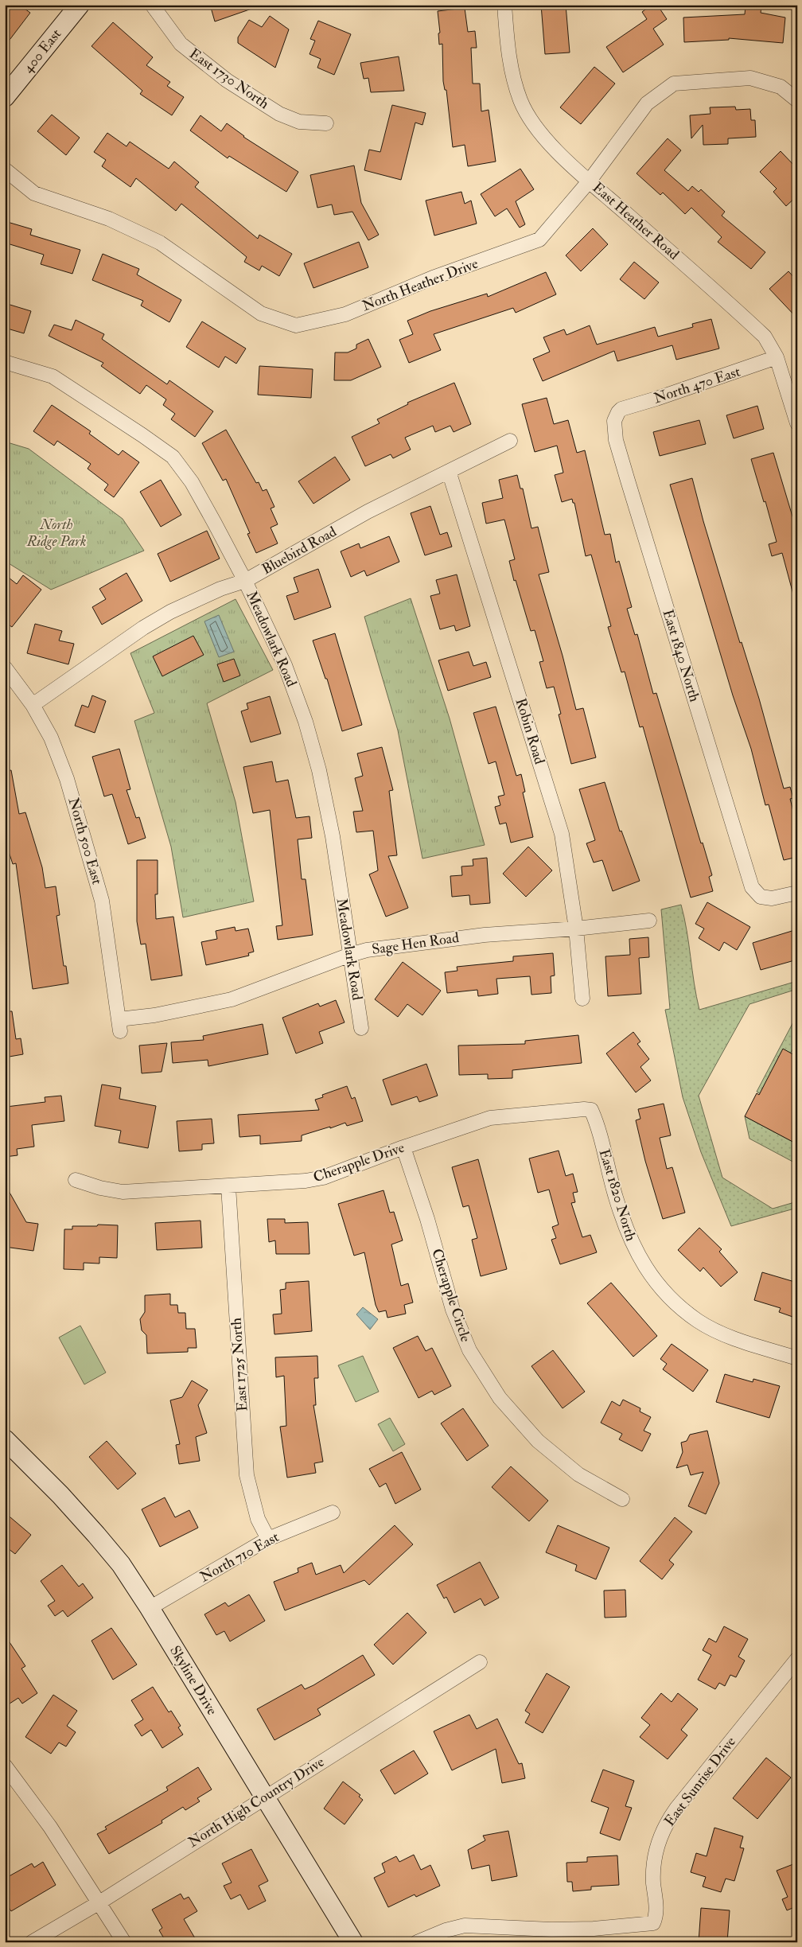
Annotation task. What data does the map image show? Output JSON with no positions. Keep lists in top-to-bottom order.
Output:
{
  "streets": {
    "street": [
      "400 East",
      "East 1730 North",
      "East Heather Road",
      "North Heather Drive",
      "North 470 East",
      "Bluebird Road",
      "Meadowlark Road",
      "East 1840 North",
      "Robin Road",
      "North 500 East",
      "Sage Hen Road",
      "Cherapple Drive",
      "East 1820 North",
      "Cherapple Circle",
      "East 1725 North",
      "North 710 East",
      "Skyline Drive",
      "East Sunrise Drive",
      "North High Country Drive"
    ]
  },
  "crossings": [
    ["East Heather Road", "North Heather Drive"],
    ["East Heather Road", "North 470 East"],
    ["North 470 East", "East 1840 North"],
    ["Bluebird Road", "Meadowlark Road"],
    ["Bluebird Road", "Robin Road"],
    ["Bluebird Road", "North 500 East"],
    ["Meadowlark Road", "Sage Hen Road"],
    ["Robin Road", "Sage Hen Road"],
    ["North 500 East", "Sage Hen Road"],
    ["Cherapple Drive", "East 1820 North"],
    ["Cherapple Drive", "Cherapple Circle"],
    ["Cherapple Drive", "East 1725 North"],
    ["East 1725 North", "North 710 East"],
    ["North 710 East", "Skyline Drive"],
    ["Skyline Drive", "North High Country Drive"]
  ],
  "parks": ["North Ridge Park"]
}
